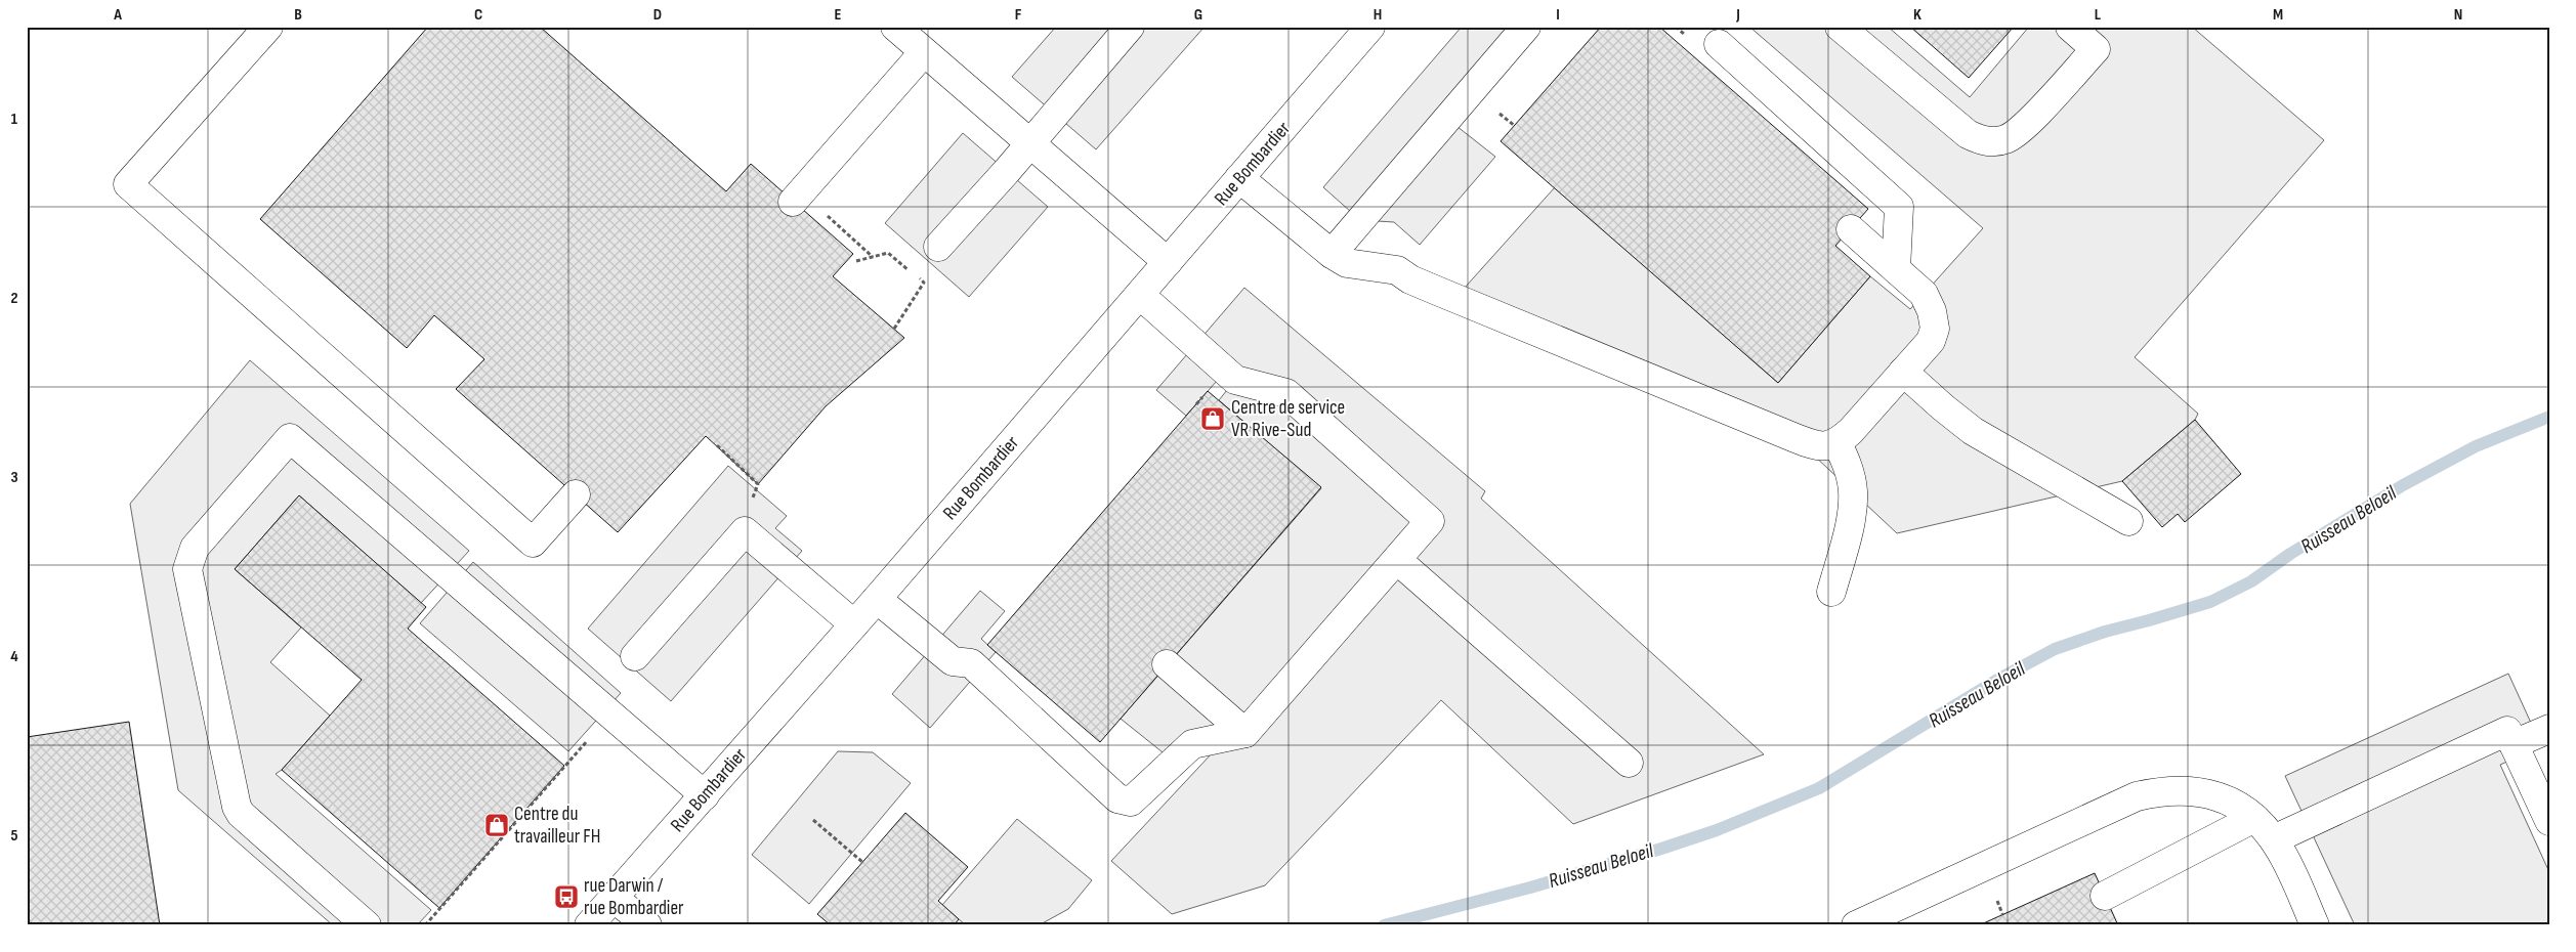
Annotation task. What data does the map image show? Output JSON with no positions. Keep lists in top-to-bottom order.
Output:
{
  "streets": {
    "street": ["Rue Bombardier"]
  },
  "water": ["Ruisseau Beloeil"],
  "places": {
    "shop": ["Centre de service VR Rive-Sud", "Centre du travailleur FH"],
    "bus stop": ["rue Darwin / rue Bombardier"]
  },
  "grid": {
    "columns": [
      "A",
      "B",
      "C",
      "D",
      "E",
      "F",
      "G",
      "H",
      "I",
      "J",
      "K",
      "L",
      "M",
      "N"
    ],
    "rows": [
      "1",
      "2",
      "3",
      "4",
      "5"
    ]
  }
}
